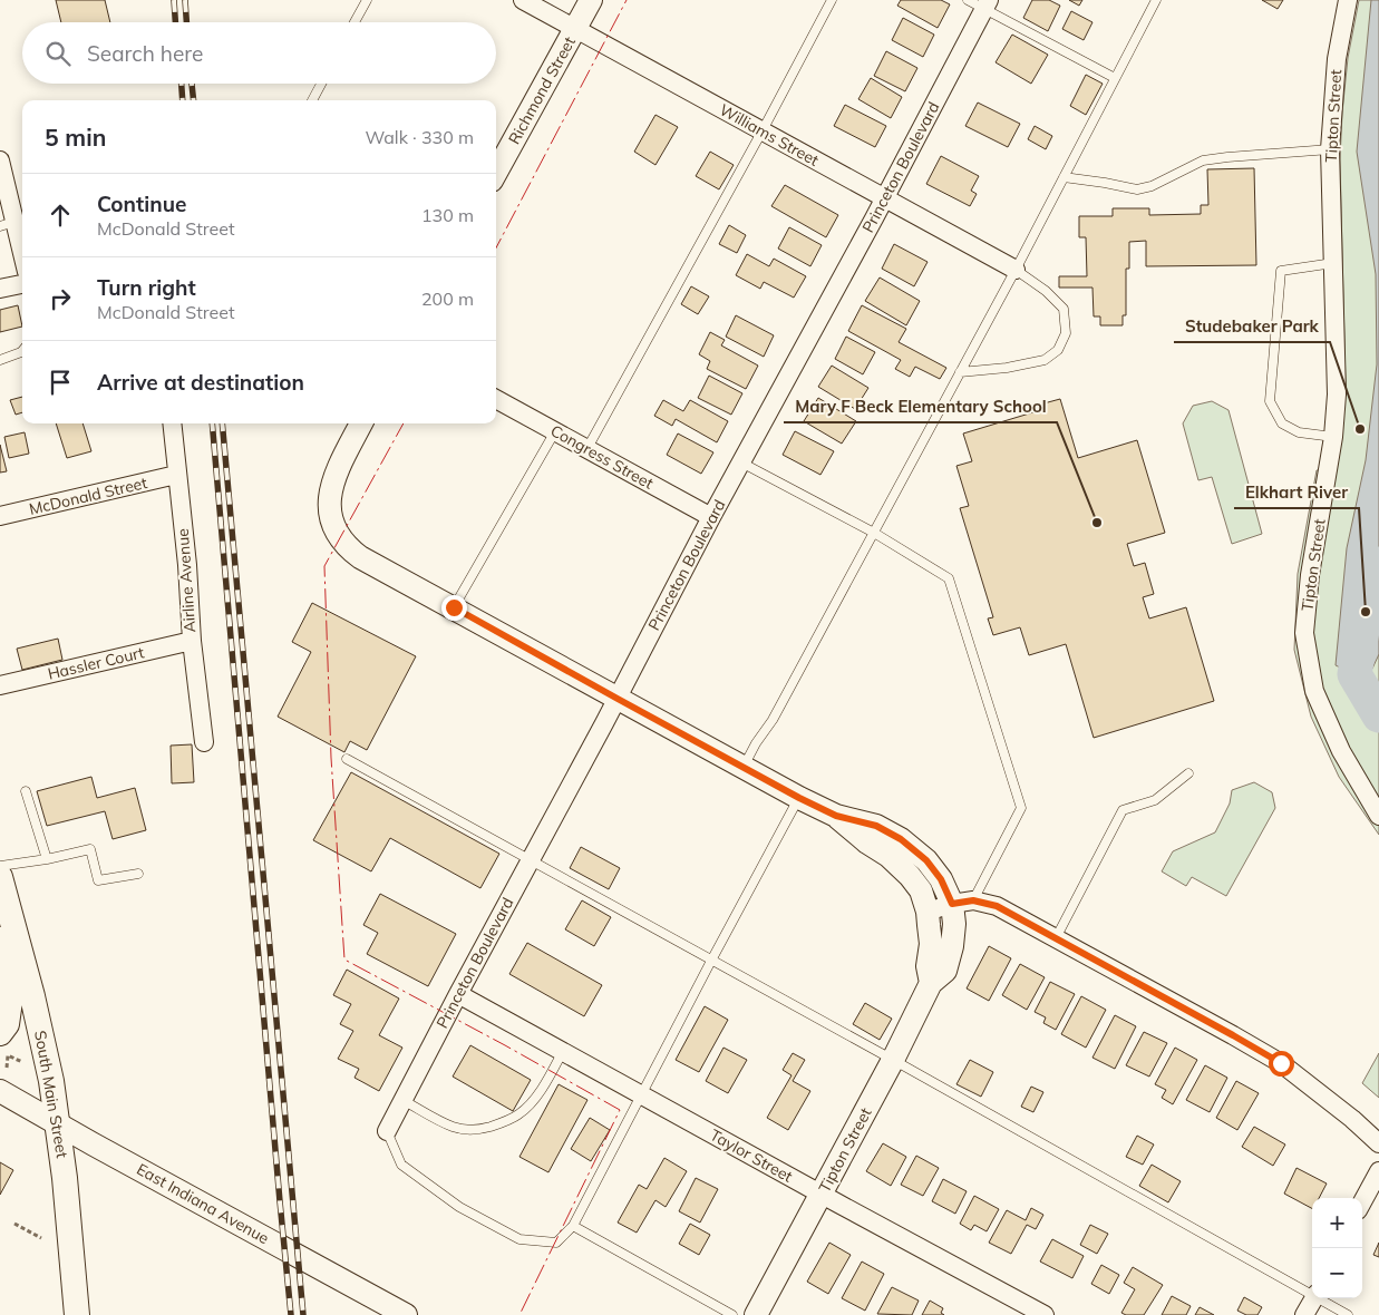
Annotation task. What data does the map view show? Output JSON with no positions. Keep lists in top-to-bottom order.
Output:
{
  "streets": {
    "main road": ["South Main Street"],
    "street": [
      "Richmond Street",
      "Tipton Street",
      "Williams Street",
      "Princeton Boulevard",
      "Congress Street",
      "McDonald Street",
      "Airline Avenue",
      "Hassler Court",
      "Taylor Street",
      "East Indiana Avenue"
    ]
  },
  "crossings": [
    ["Richmond Street", "Williams Street"],
    ["Tipton Street", "Taylor Street"],
    ["Williams Street", "Princeton Boulevard"],
    ["Princeton Boulevard", "Congress Street"],
    ["Princeton Boulevard", "Taylor Street"],
    ["McDonald Street", "Airline Avenue"],
    ["Airline Avenue", "Hassler Court"],
    ["South Main Street", "East Indiana Avenue"]
  ],
  "places": ["Studebaker Park", "Mary F Beck Elementary School", "Elkhart River"],
  "page": {
    "search": "Search here",
    "heading": ["5 min", "Walk · 330 m"],
    "list": [
      ["Continue", "McDonald Street", "130 m"],
      ["Turn right", "McDonald Street", "200 m"],
      "Arrive at destination"
    ],
    "map_buttons": ["+", "−"]
  }
}
